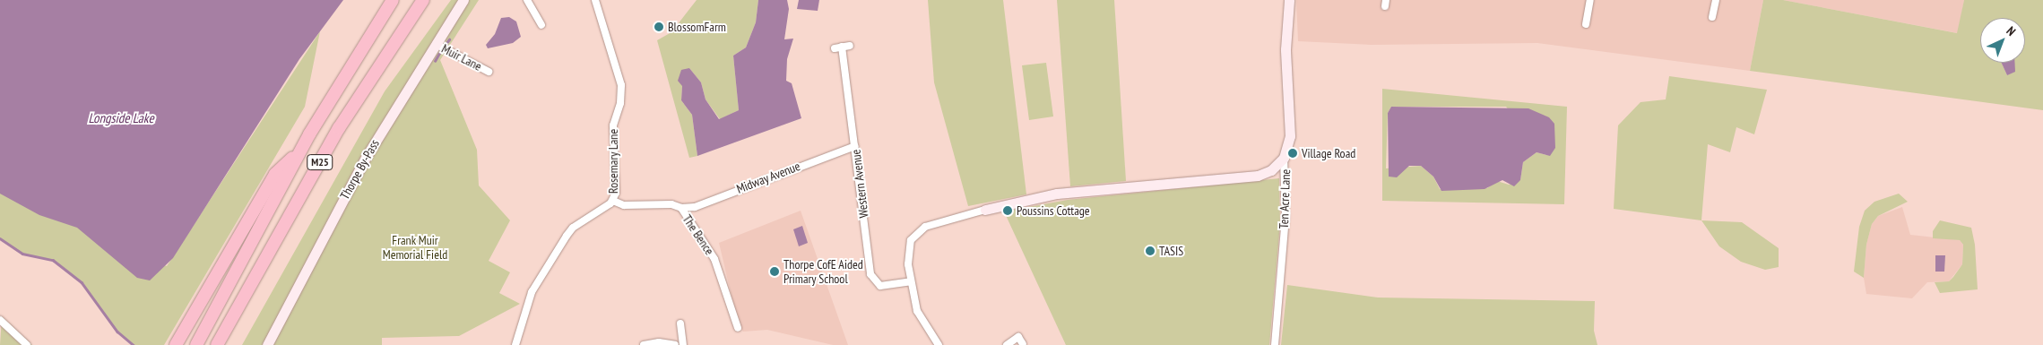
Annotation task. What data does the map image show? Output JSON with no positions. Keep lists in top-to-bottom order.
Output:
{
  "streets": {
    "highway": ["M25"],
    "street": [
      "Muir Lane",
      "Rosemary Lane",
      "Thorpe By-Pass",
      "Midway Avenue",
      "Western Avenue",
      "Ten Acre Lane",
      "The Bence"
    ]
  },
  "crossings": [
    ["Muir Lane", "Thorpe By-Pass"],
    ["Rosemary Lane", "The Bence"],
    ["Midway Avenue", "Western Avenue"],
    ["Midway Avenue", "The Bence"]
  ],
  "water": ["Longside Lake"],
  "parks": ["Frank Muir Memorial Field"],
  "places": [
    "BlossomFarm",
    "Village Road",
    "Poussins Cottage",
    "TASIS",
    "Thorpe CofE Aided Primary School"
  ],
  "north": "top right"
}
